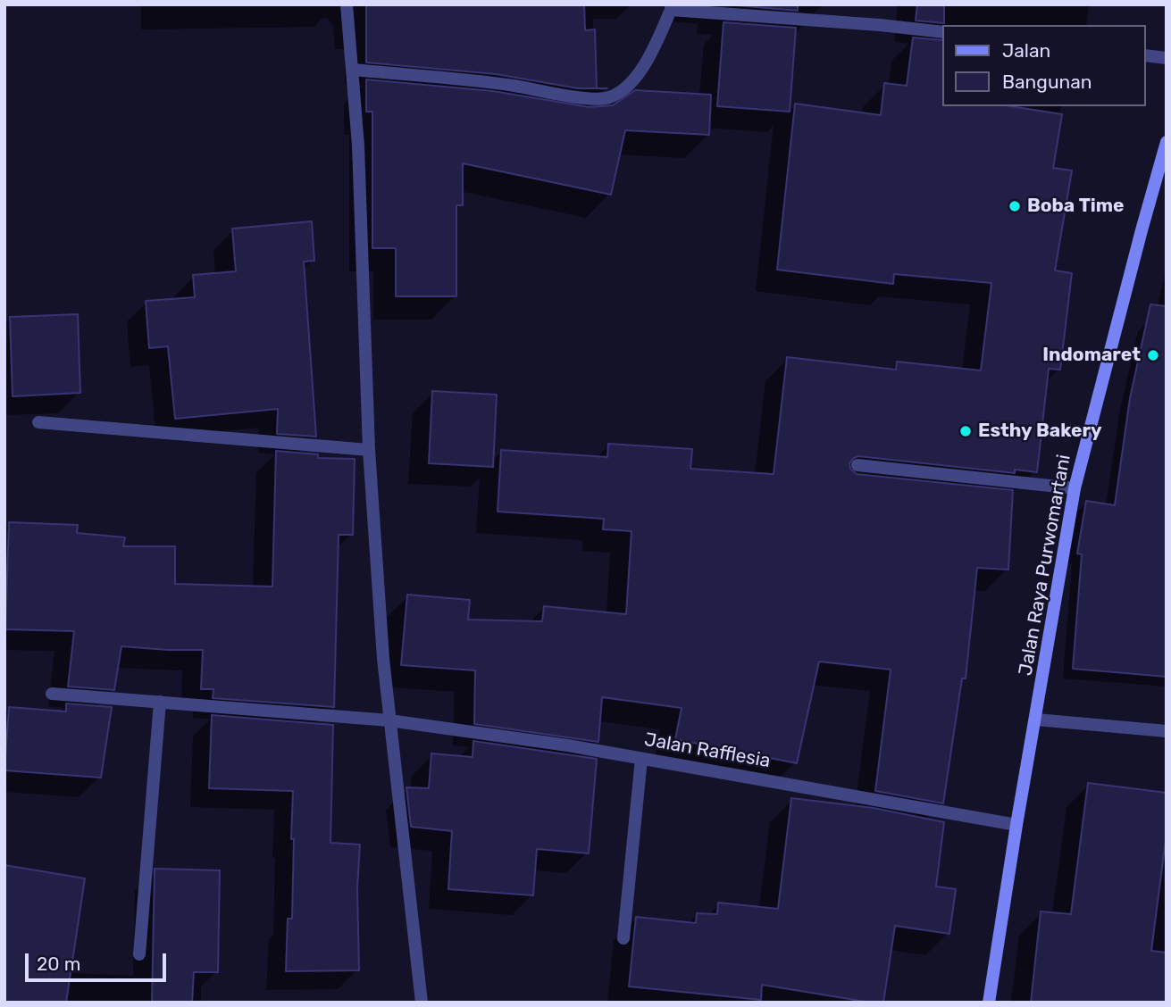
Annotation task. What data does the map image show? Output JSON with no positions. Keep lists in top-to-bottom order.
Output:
{
  "streets": {
    "street": ["Jalan Raya Purwomartani", "Jalan Rafflesia"]
  },
  "crossings": [
    ["Jalan Raya Purwomartani", "Jalan Rafflesia"]
  ],
  "places": ["Boba Time", "Indomaret", "Esthy Bakery"],
  "legend": ["Jalan", "Bangunan"],
  "scale_bar": "20 m"
}
